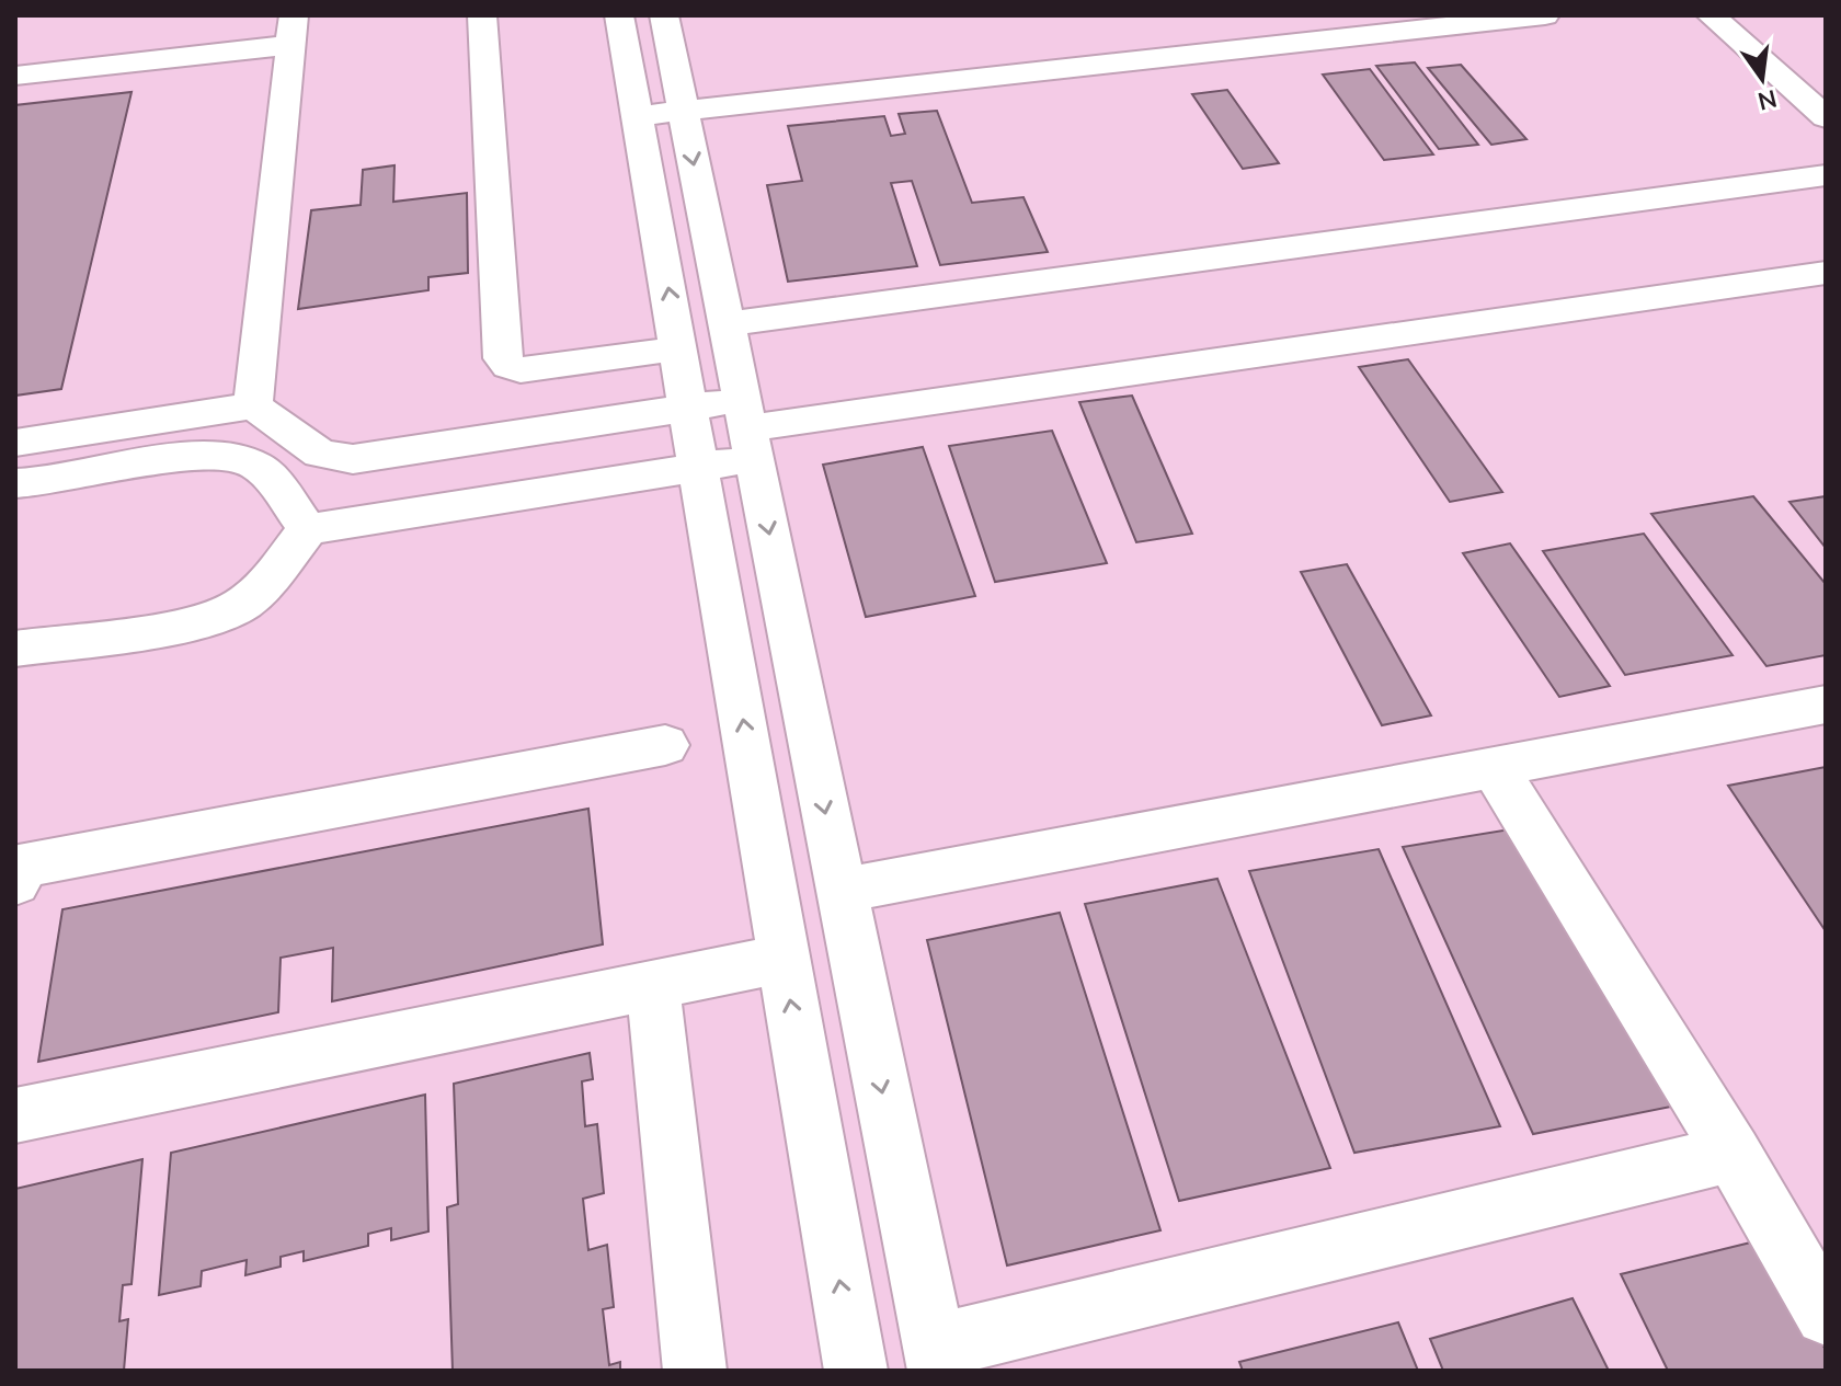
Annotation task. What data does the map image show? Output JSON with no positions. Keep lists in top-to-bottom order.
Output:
{
  "north": "bottom"
}
